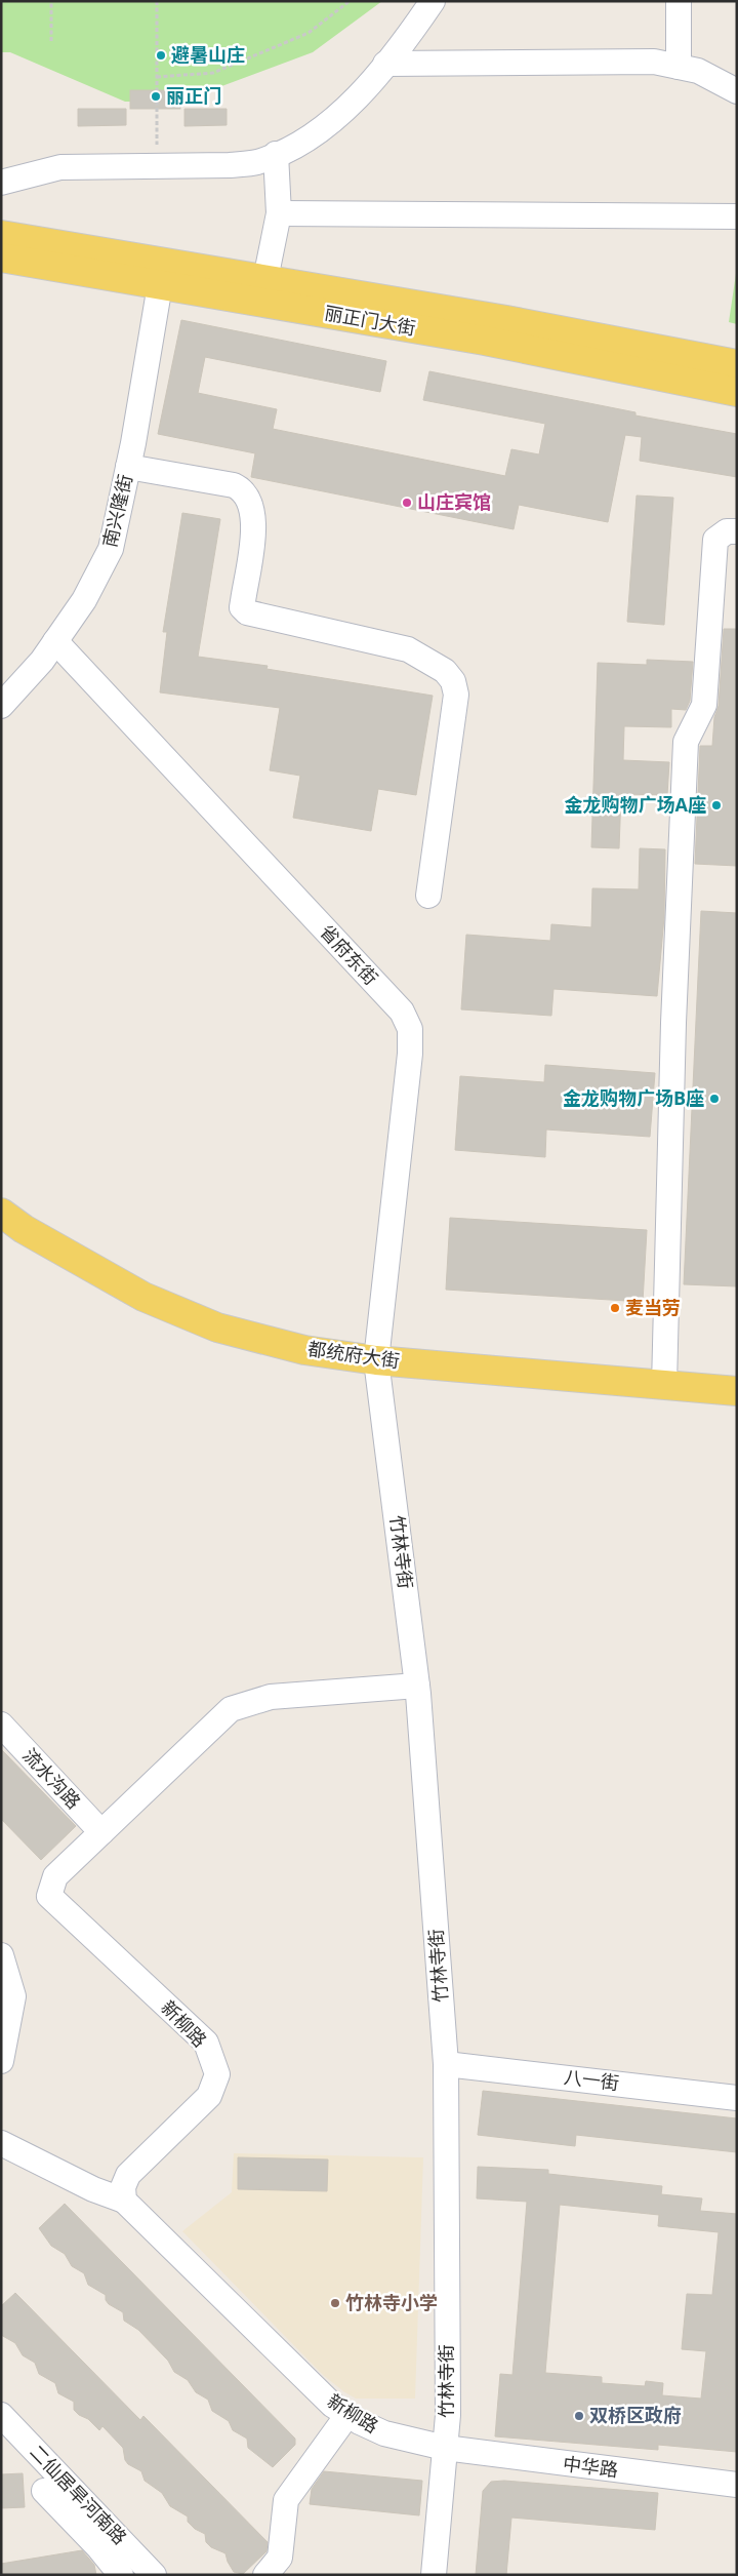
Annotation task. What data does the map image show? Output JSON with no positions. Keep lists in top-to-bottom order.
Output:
{
  "streets": {
    "main road": ["丽正门大街", "都统府大街"],
    "street": [
      "南兴隆街",
      "省府东街",
      "竹林寺街",
      "流水沟路",
      "新柳路",
      "八一街",
      "中华路",
      "二仙居旱河南路"
    ]
  },
  "crossings": [
    ["丽正门大街", "南兴隆街"],
    ["南兴隆街", "省府东街"],
    ["省府东街", "都统府大街"],
    ["省府东街", "竹林寺街"],
    ["都统府大街", "竹林寺街"],
    ["竹林寺街", "新柳路"],
    ["竹林寺街", "八一街"],
    ["竹林寺街", "中华路"],
    ["流水沟路", "新柳路"],
    ["新柳路", "中华路"]
  ],
  "places": [
    "避暑山庄",
    "丽正门",
    "山庄宾馆",
    "金龙购物广场A座",
    "金龙购物广场B座",
    "麦当劳",
    "竹林寺小学",
    "双桥区政府"
  ]
}
